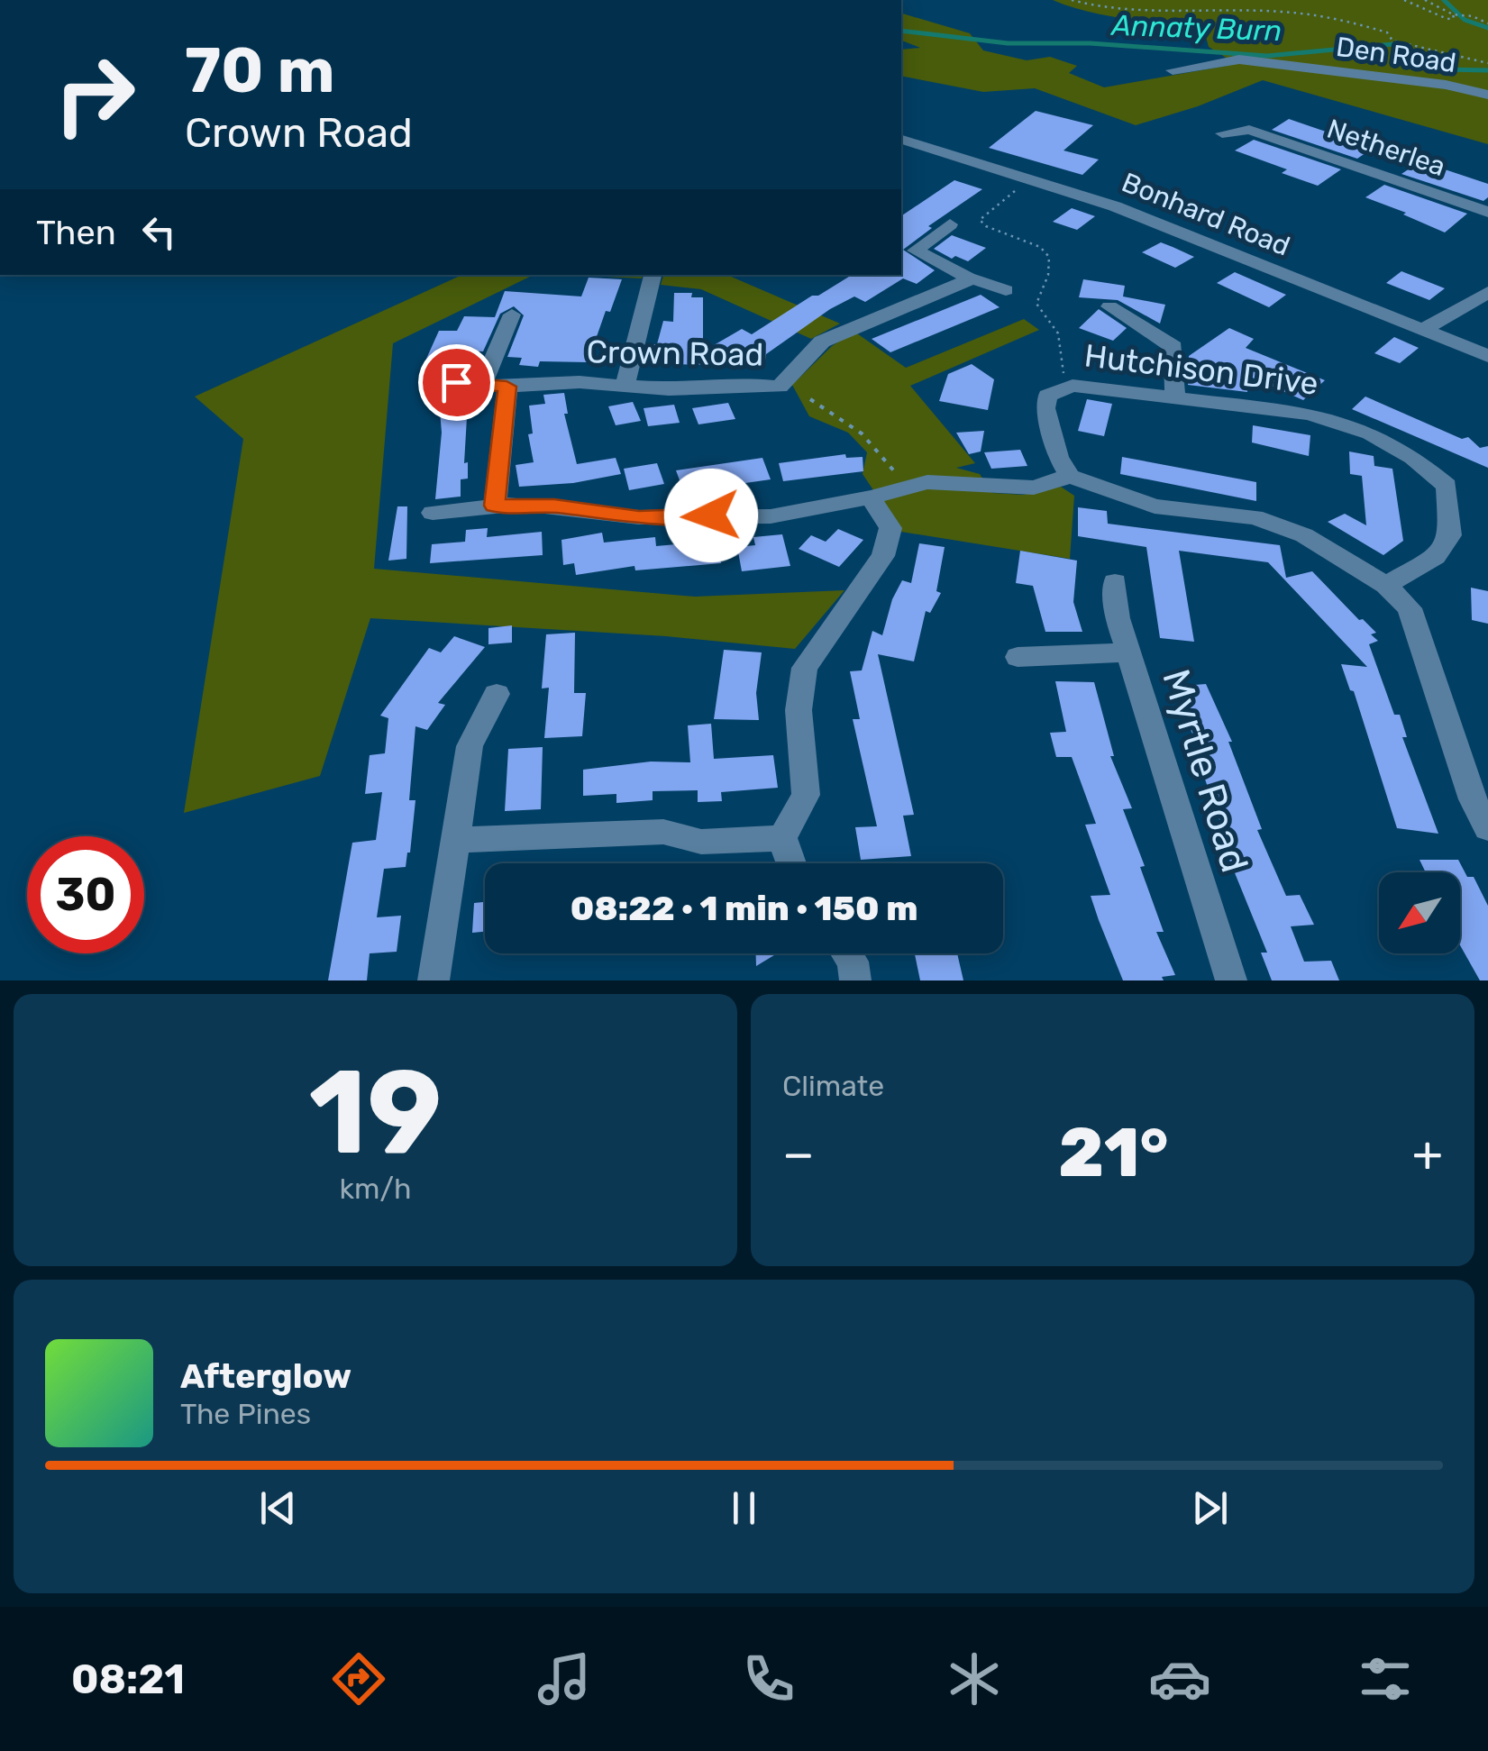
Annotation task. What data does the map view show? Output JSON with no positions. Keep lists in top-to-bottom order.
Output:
{
  "streets": {
    "street": [
      "Den Road",
      "Netherlea",
      "Bonhard Road",
      "Crown Road",
      "Hutchison Drive",
      "Myrtle Road"
    ]
  },
  "water": ["Annaty Burn"],
  "north": "bottom left",
  "page": {
    "turn": ["70 m", "Crown Road"],
    "then": "Then",
    "limit": "30",
    "trip": "08:22 · 1 min · 150 m",
    "tile": [
      ["19", "km/h"],
      "Climate"
    ],
    "heat": ["−", "21°", "+"],
    "song": ["Afterglow", "The Pines"],
    "tabs": "08:21"
  }
}
